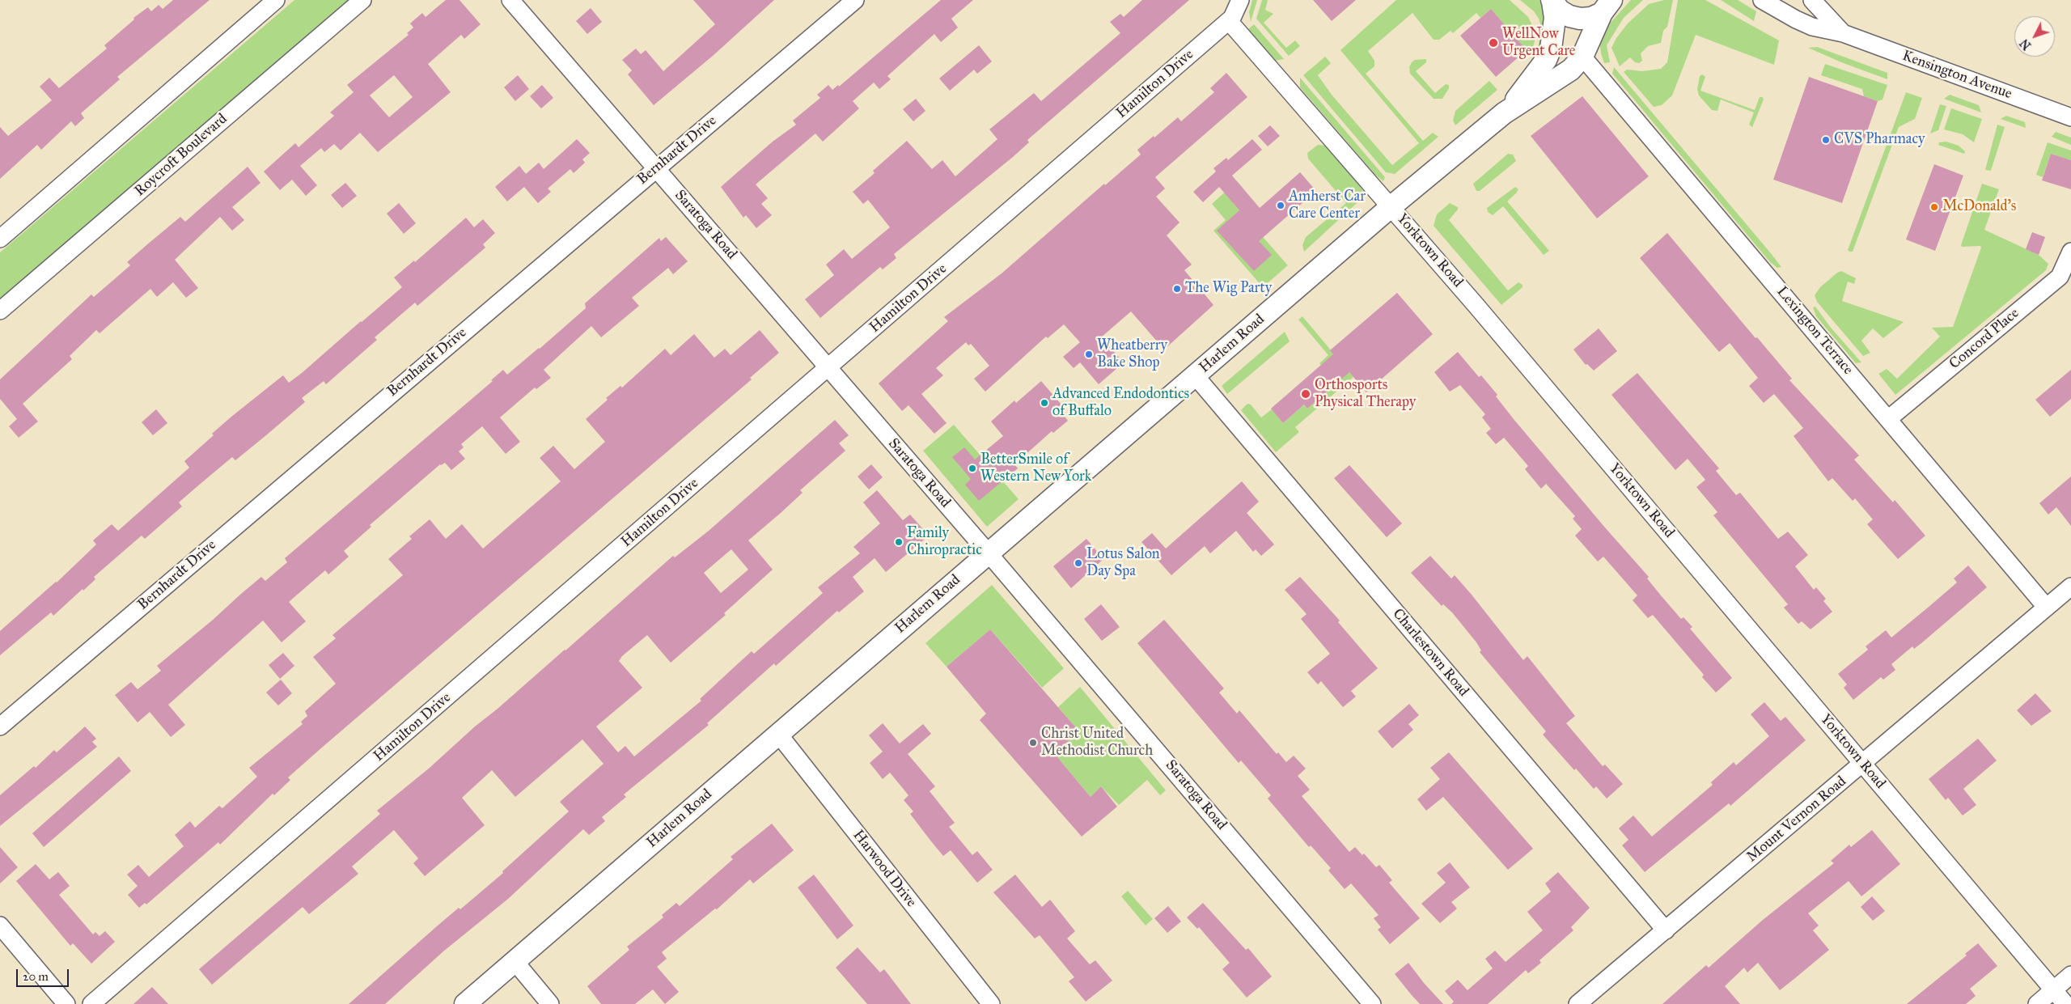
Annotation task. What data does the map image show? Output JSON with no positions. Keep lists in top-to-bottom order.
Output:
{
  "streets": {
    "main road": ["Harlem Road"],
    "street": [
      "Kensington Avenue",
      "Hamilton Drive",
      "Bernhardt Drive",
      "Roycroft Boulevard",
      "Saratoga Road",
      "Yorktown Road",
      "Lexington Terrace",
      "Concord Place",
      "Charlestown Road",
      "Mount Vernon Road",
      "Harwood Drive"
    ]
  },
  "crossings": [
    ["Hamilton Drive", "Saratoga Road"],
    ["Hamilton Drive", "Yorktown Road"],
    ["Bernhardt Drive", "Saratoga Road"],
    ["Saratoga Road", "Harlem Road"],
    ["Yorktown Road", "Harlem Road"],
    ["Yorktown Road", "Mount Vernon Road"],
    ["Lexington Terrace", "Concord Place"],
    ["Lexington Terrace", "Harlem Road"],
    ["Lexington Terrace", "Mount Vernon Road"],
    ["Harlem Road", "Charlestown Road"],
    ["Harlem Road", "Harwood Drive"],
    ["Charlestown Road", "Mount Vernon Road"]
  ],
  "places": [
    "WellNow Urgent Care",
    "CVS Pharmacy",
    "Amherst Car Care Center",
    "McDonald's",
    "The Wig Party",
    "Wheatberry Bake Shop",
    "Orthosports Physical Therapy",
    "Advanced Endodontics of Buffalo",
    "BetterSmile of Western New York",
    "Family Chiropractic",
    "Lotus Salon Day Spa",
    "Christ United Methodist Church"
  ],
  "scale_bar": "20 m",
  "north": "bottom left"
}
